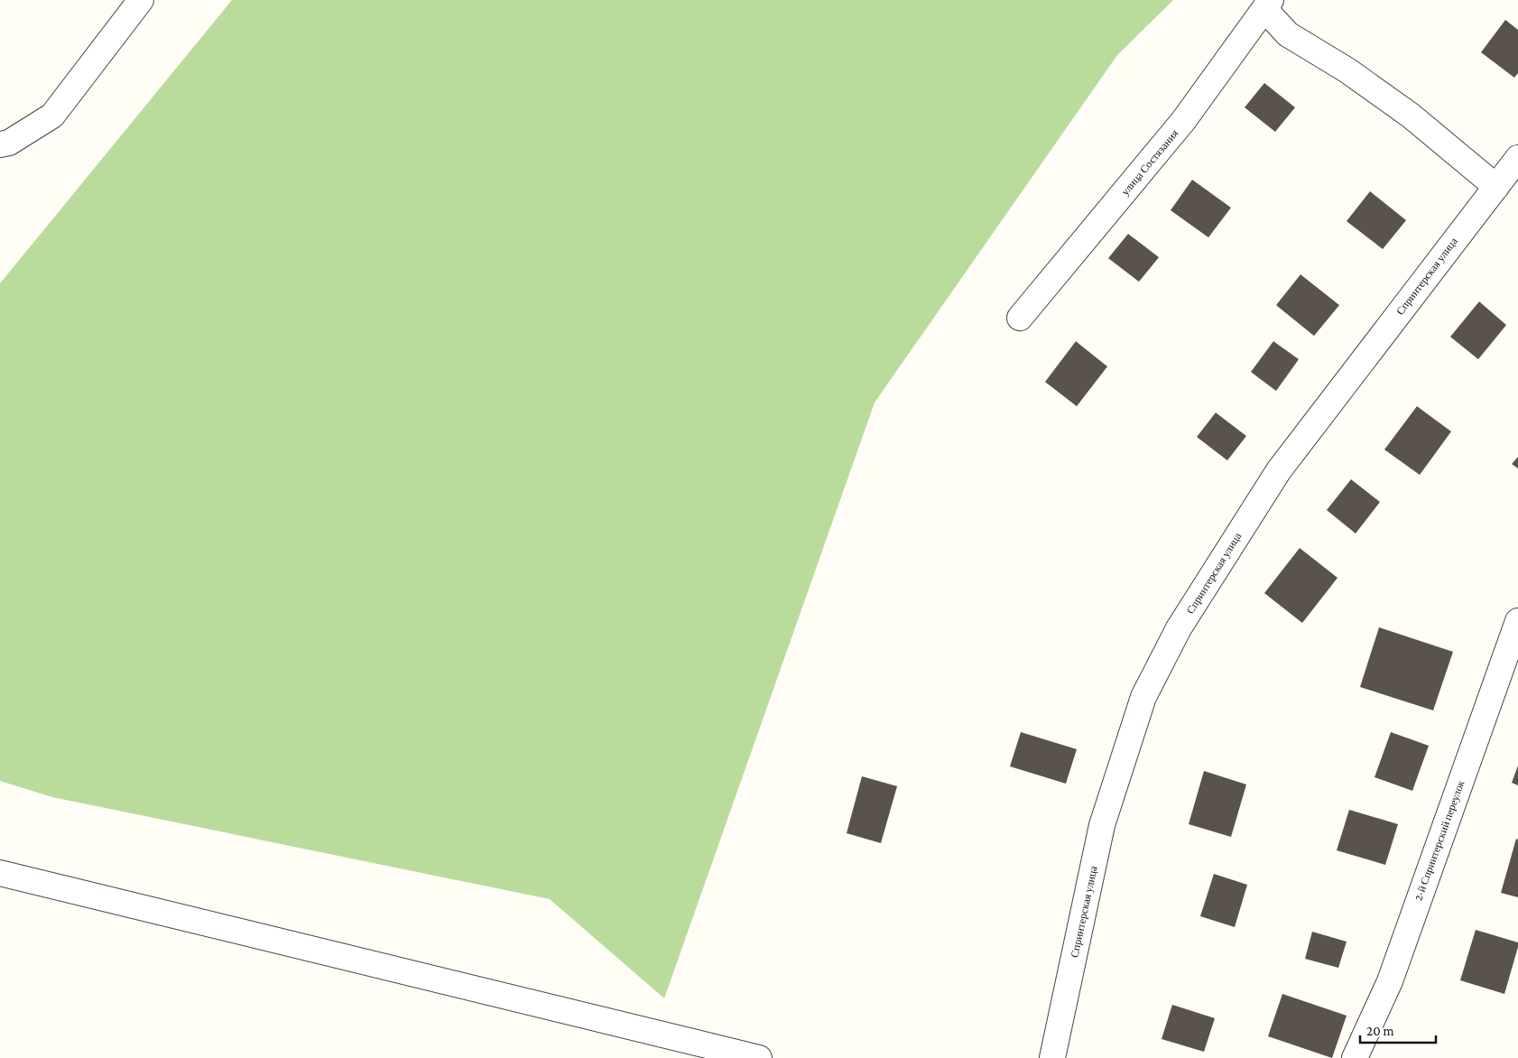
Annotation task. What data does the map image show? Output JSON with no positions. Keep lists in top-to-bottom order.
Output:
{
  "streets": {
    "street": ["улица Состязания", "Спринтерская улица", "2-й Спринтерский переулок"]
  },
  "scale_bar": "20 m"
}
